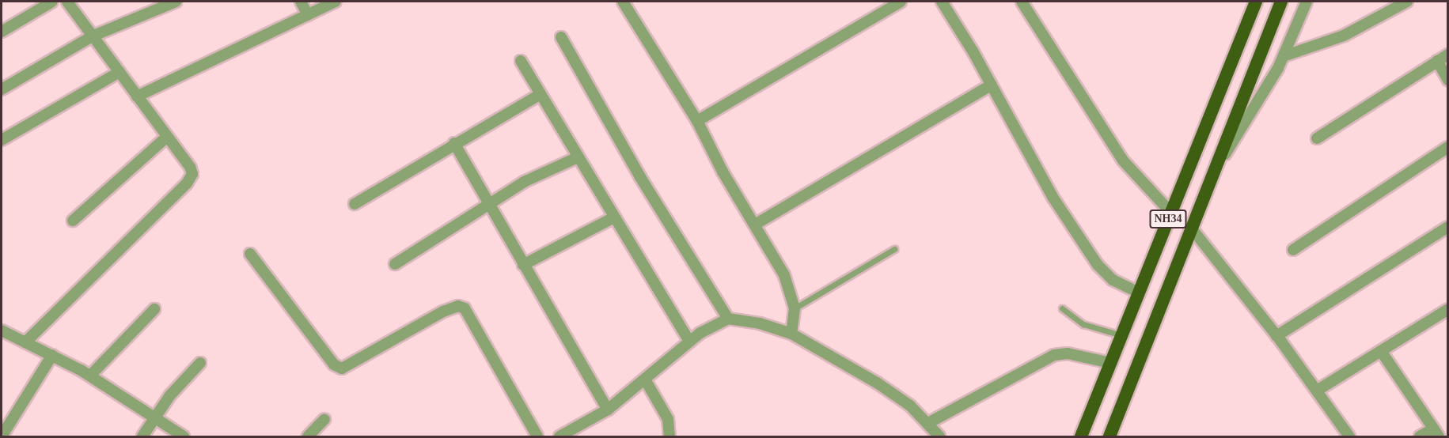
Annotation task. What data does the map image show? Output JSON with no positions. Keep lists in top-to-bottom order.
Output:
{
  "streets": {
    "highway": ["NH34"]
  }
}
